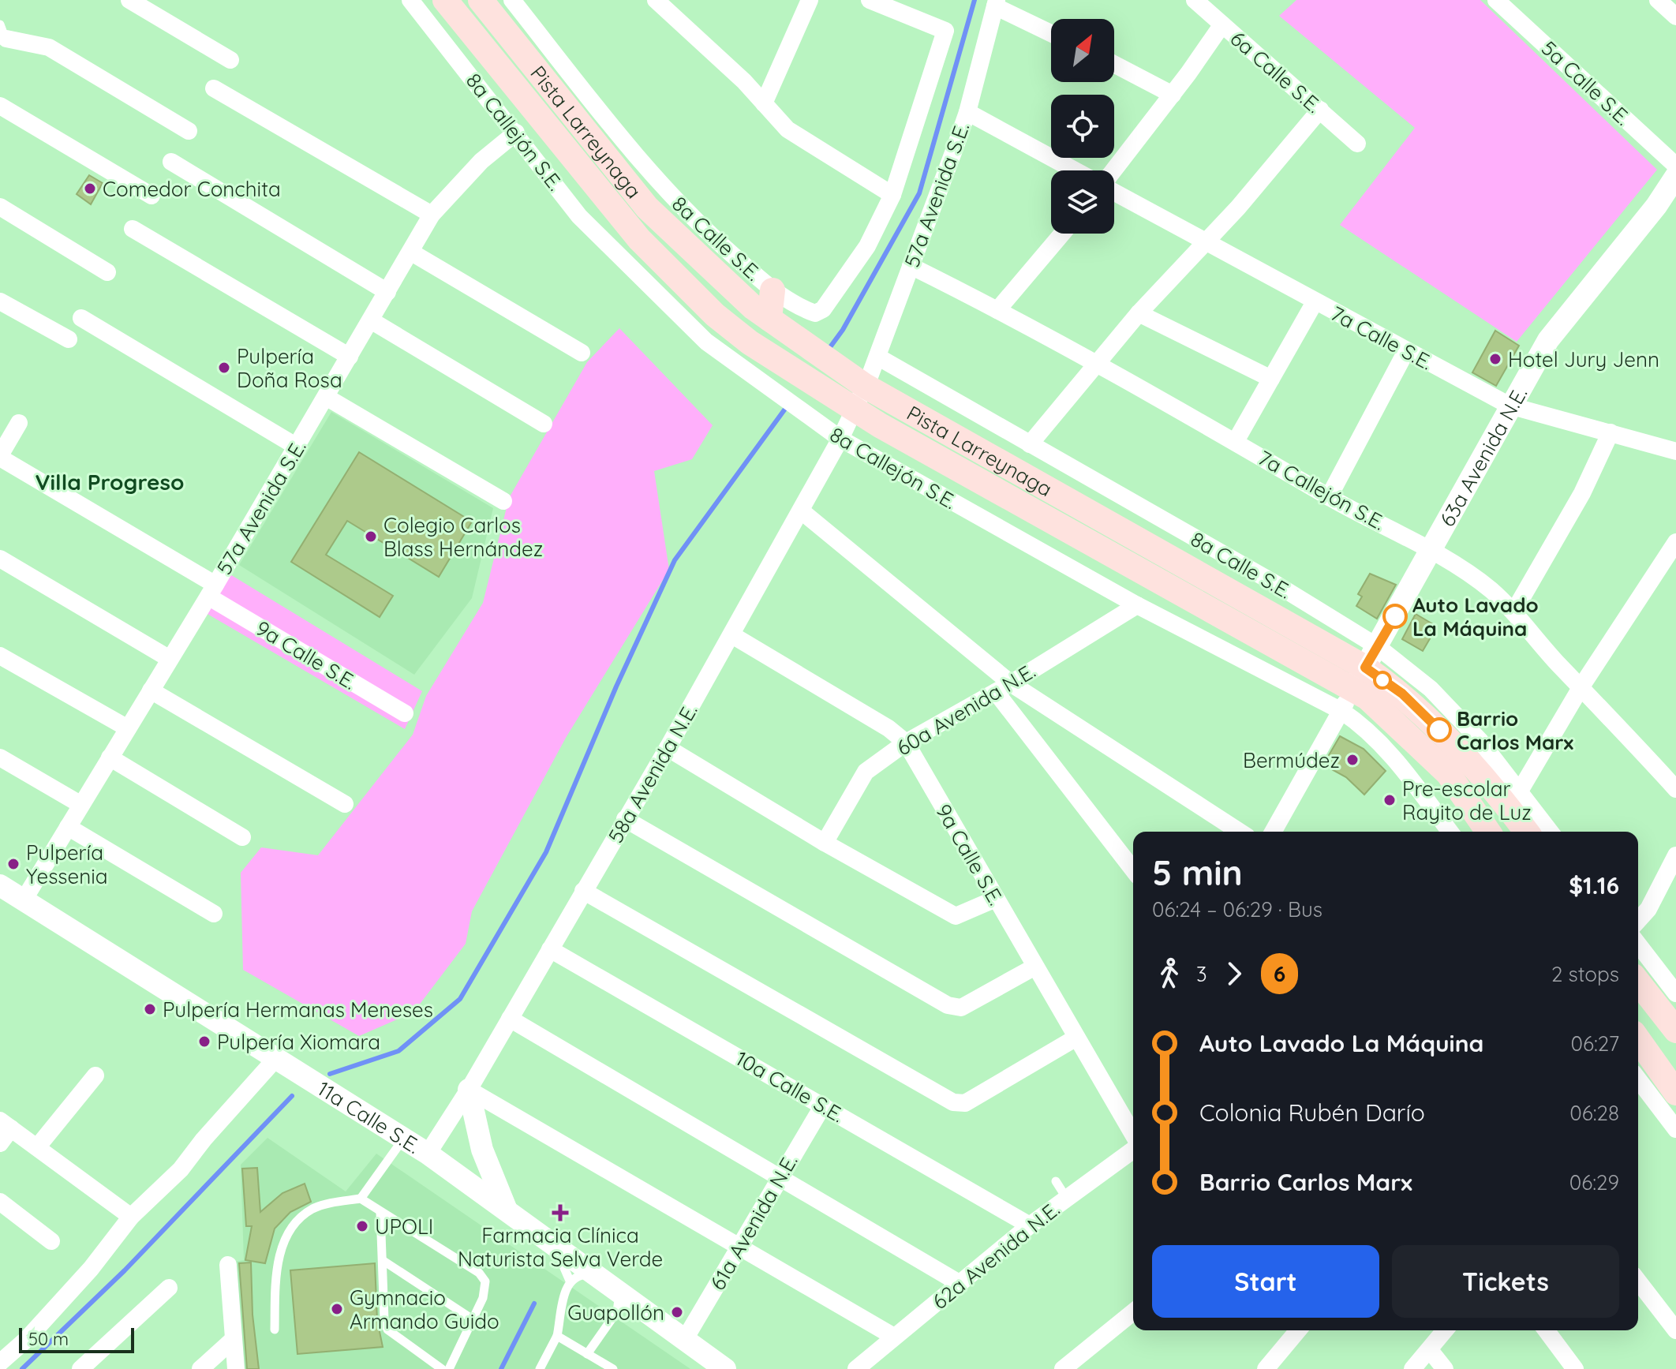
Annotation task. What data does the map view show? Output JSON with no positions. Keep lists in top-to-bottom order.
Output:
{
  "streets": {
    "main road": ["Pista Larreynaga"],
    "street": [
      "6a Calle S.E.",
      "5a Calle S.E.",
      "8a Callejón S.E.",
      "57a Avenida S.E.",
      "8a Calle S.E.",
      "7a Calle S.E.",
      "63a Avenida N.E.",
      "7a Callejón S.E.",
      "9a Calle S.E.",
      "60a Avenida N.E.",
      "58a Avenida N.E.",
      "10a Calle S.E.",
      "11a Calle S.E.",
      "61a Avenida N.E.",
      "62a Avenida N.E."
    ]
  },
  "crossings": [
    ["5a Calle S.E.", "63a Avenida N.E."],
    ["Pista Larreynaga", "57a Avenida S.E."],
    ["Pista Larreynaga", "8a Calle S.E."],
    ["Pista Larreynaga", "63a Avenida N.E."],
    ["Pista Larreynaga", "58a Avenida N.E."],
    ["8a Callejón S.E.", "57a Avenida S.E."],
    ["8a Callejón S.E.", "60a Avenida N.E."],
    ["8a Callejón S.E.", "58a Avenida N.E."],
    ["57a Avenida S.E.", "8a Calle S.E."],
    ["57a Avenida S.E.", "7a Callejón S.E."],
    ["57a Avenida S.E.", "9a Calle S.E."],
    ["57a Avenida S.E.", "58a Avenida N.E."],
    ["57a Avenida S.E.", "11a Calle S.E."],
    ["8a Calle S.E.", "63a Avenida N.E."],
    ["7a Calle S.E.", "63a Avenida N.E."],
    ["63a Avenida N.E.", "7a Callejón S.E."],
    ["9a Calle S.E.", "60a Avenida N.E."],
    ["9a Calle S.E.", "58a Avenida N.E."],
    ["58a Avenida N.E.", "10a Calle S.E."],
    ["58a Avenida N.E.", "11a Calle S.E."],
    ["10a Calle S.E.", "61a Avenida N.E."],
    ["10a Calle S.E.", "62a Avenida N.E."],
    ["11a Calle S.E.", "61a Avenida N.E."]
  ],
  "districts": ["Villa Progreso"],
  "places": {
    "other": [
      "Comedor Conchita",
      "Hotel Jury Jenn",
      "Pulpería Doña Rosa",
      "Colegio Carlos Blass Hernández",
      "Auto Lavado La Máquina",
      "Barrio Carlos Marx",
      "Bermúdez",
      "Pre-escolar Rayito de Luz",
      "Pulpería Yessenia",
      "Pulpería Hermanas Meneses",
      "Pulpería Xiomara",
      "UPOLI",
      "Gymnacio Armando Guido",
      "Guapollón"
    ],
    "health": ["Farmacia Clínica Naturista Selva Verde"]
  },
  "lines": ["bus line 6"],
  "scale_bar": "50 m",
  "north": "top right",
  "page": {
    "heading": ["5 min", "06:24 – 06:29 · Bus", "$1.16"],
    "legs": ["3", "6", "2 stops"],
    "list": [
      {
        "name": "Auto Lavado La Máquina",
        "value": "06:27"
      },
      {
        "name": "Colonia Rubén Darío",
        "value": "06:28"
      },
      {
        "name": "Barrio Carlos Marx",
        "value": "06:29"
      }
    ],
    "buttons": ["Start", "Tickets"],
    "scale": "50 m"
  }
}
